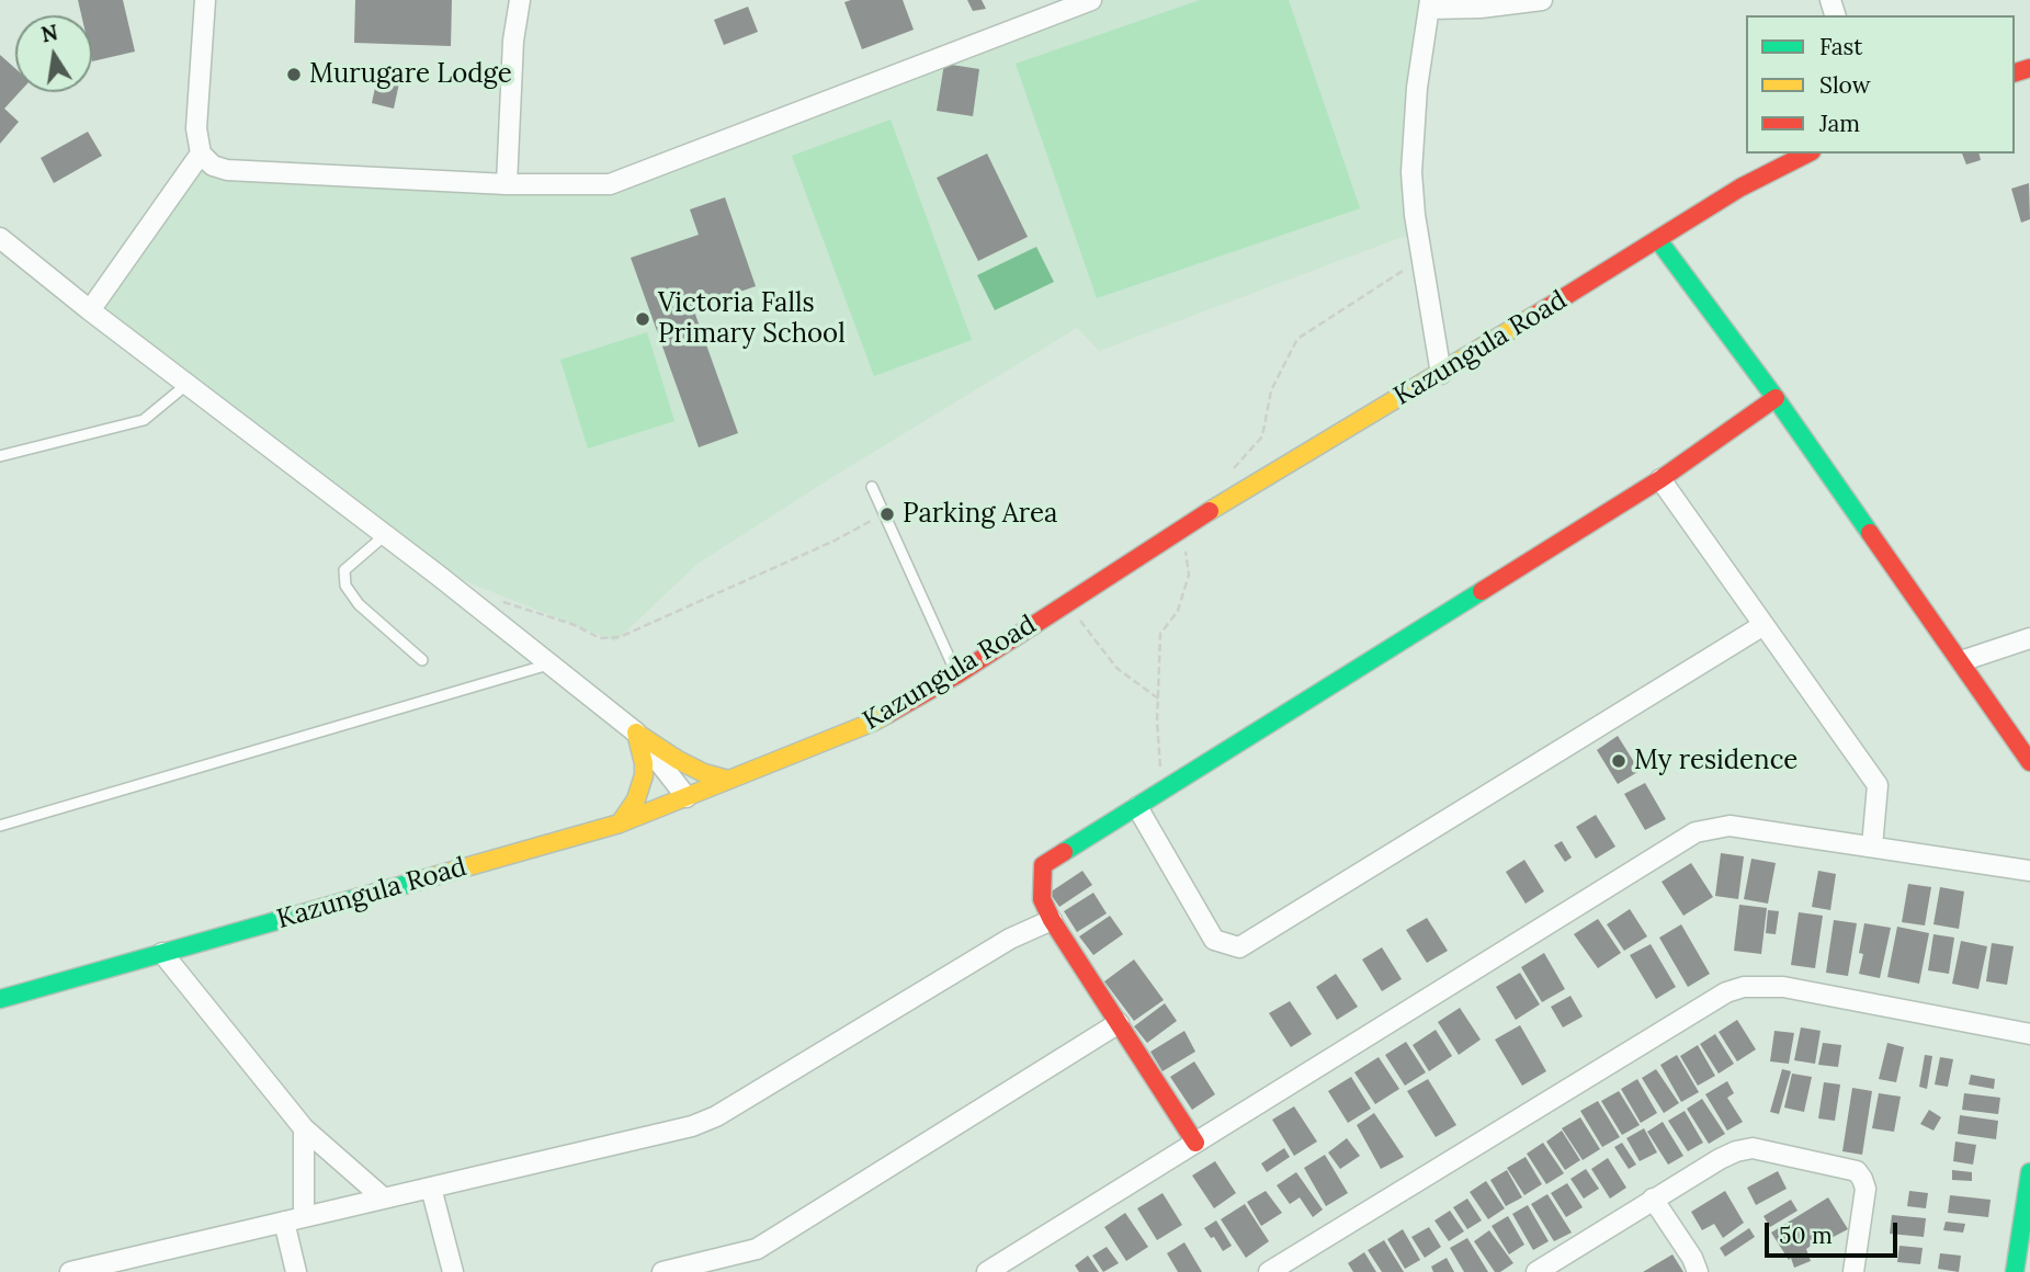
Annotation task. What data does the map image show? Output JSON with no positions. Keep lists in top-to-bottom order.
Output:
{
  "streets": {
    "main road": ["Kazungula Road"]
  },
  "places": [
    "Murugare Lodge",
    "Victoria Falls Primary School",
    "Parking Area",
    "My residence"
  ],
  "legend": ["Fast", "Slow", "Jam"],
  "scale_bar": "50 m",
  "north": "top"
}
